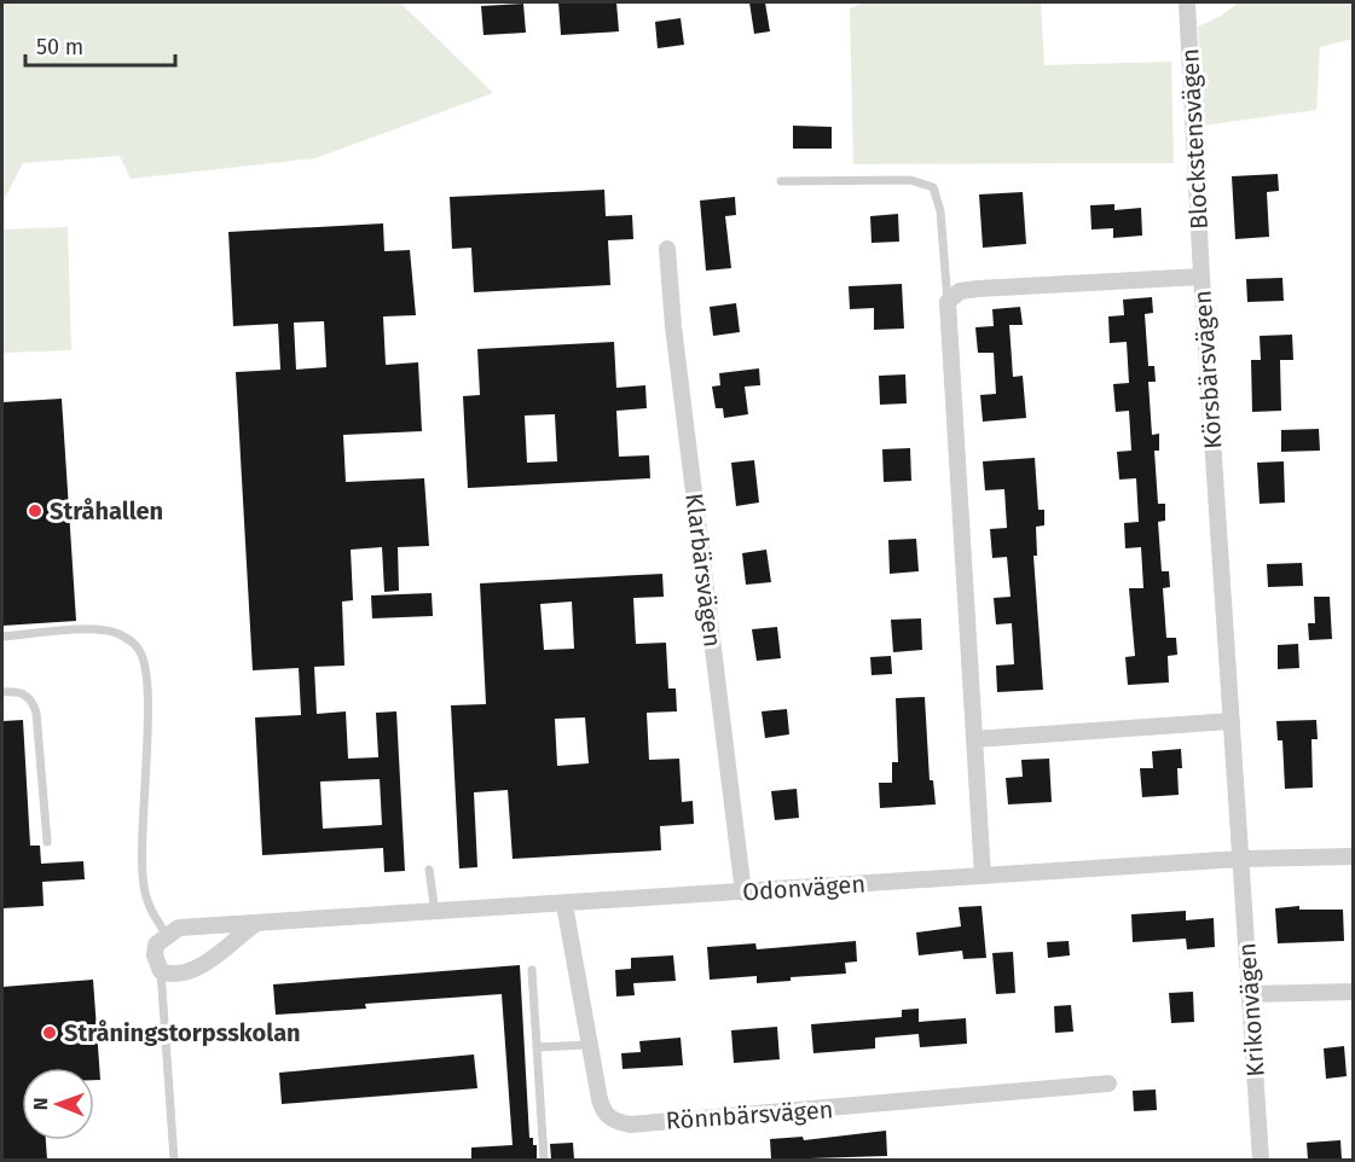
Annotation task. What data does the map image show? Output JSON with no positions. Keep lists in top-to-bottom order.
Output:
{
  "streets": {
    "street": [
      "Blockstensvägen",
      "Körsbärsvägen",
      "Klarbärsvägen",
      "Odonvägen",
      "Krikonvägen",
      "Rönnbärsvägen"
    ]
  },
  "crossings": [
    ["Blockstensvägen", "Körsbärsvägen"],
    ["Körsbärsvägen", "Odonvägen"],
    ["Körsbärsvägen", "Krikonvägen"],
    ["Klarbärsvägen", "Odonvägen"],
    ["Odonvägen", "Krikonvägen"],
    ["Odonvägen", "Rönnbärsvägen"]
  ],
  "places": ["Stråhallen", "Stråningstorpsskolan"],
  "scale_bar": "50 m",
  "north": "left"
}
